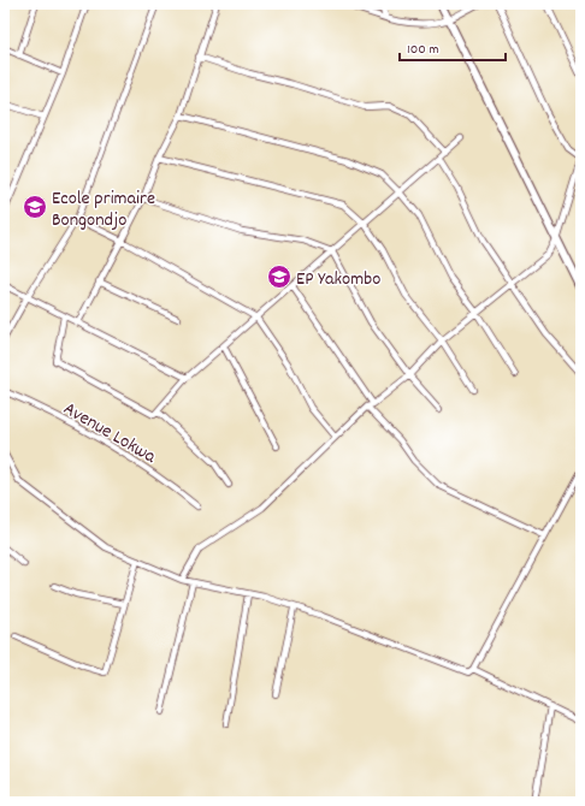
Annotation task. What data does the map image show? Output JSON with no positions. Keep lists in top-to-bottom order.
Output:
{
  "streets": {
    "street": ["Avenue Lokwa"]
  },
  "places": {
    "school or university": ["Ecole primaire Bongondjo", "EP Yakombo"]
  },
  "scale_bar": "100 m"
}
